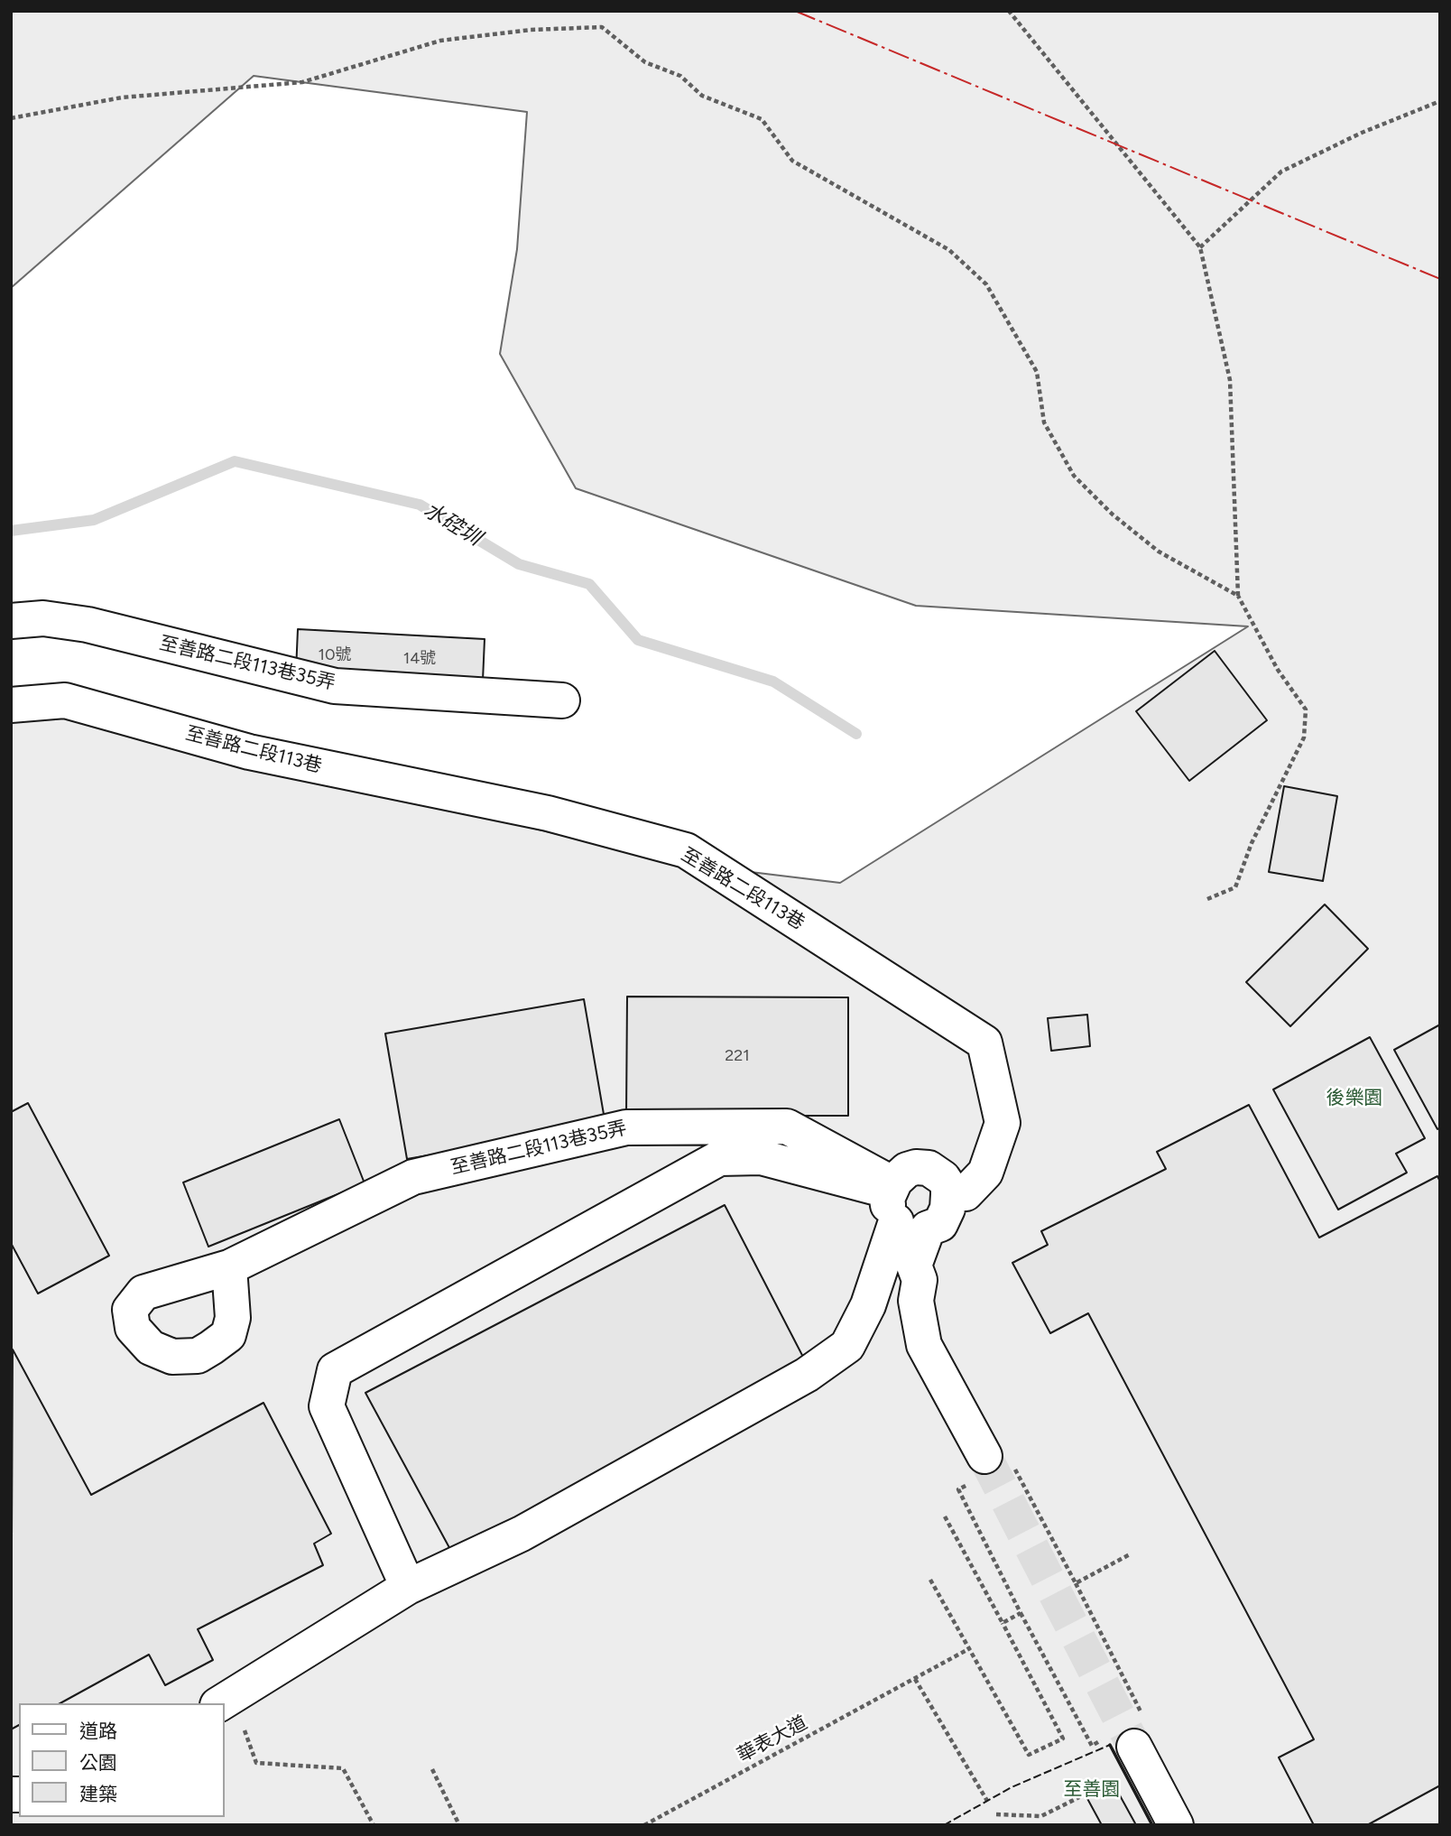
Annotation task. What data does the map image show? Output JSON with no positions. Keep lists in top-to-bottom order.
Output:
{
  "streets": {
    "street": ["至善路二段113巷35弄", "至善路二段113巷"],
    "path": ["華表大道"]
  },
  "water": ["水硿圳"],
  "parks": ["後樂園", "至善園"],
  "house_numbers": ["10號", "14號", "221"],
  "legend": ["道路", "公園", "建築"]
}
